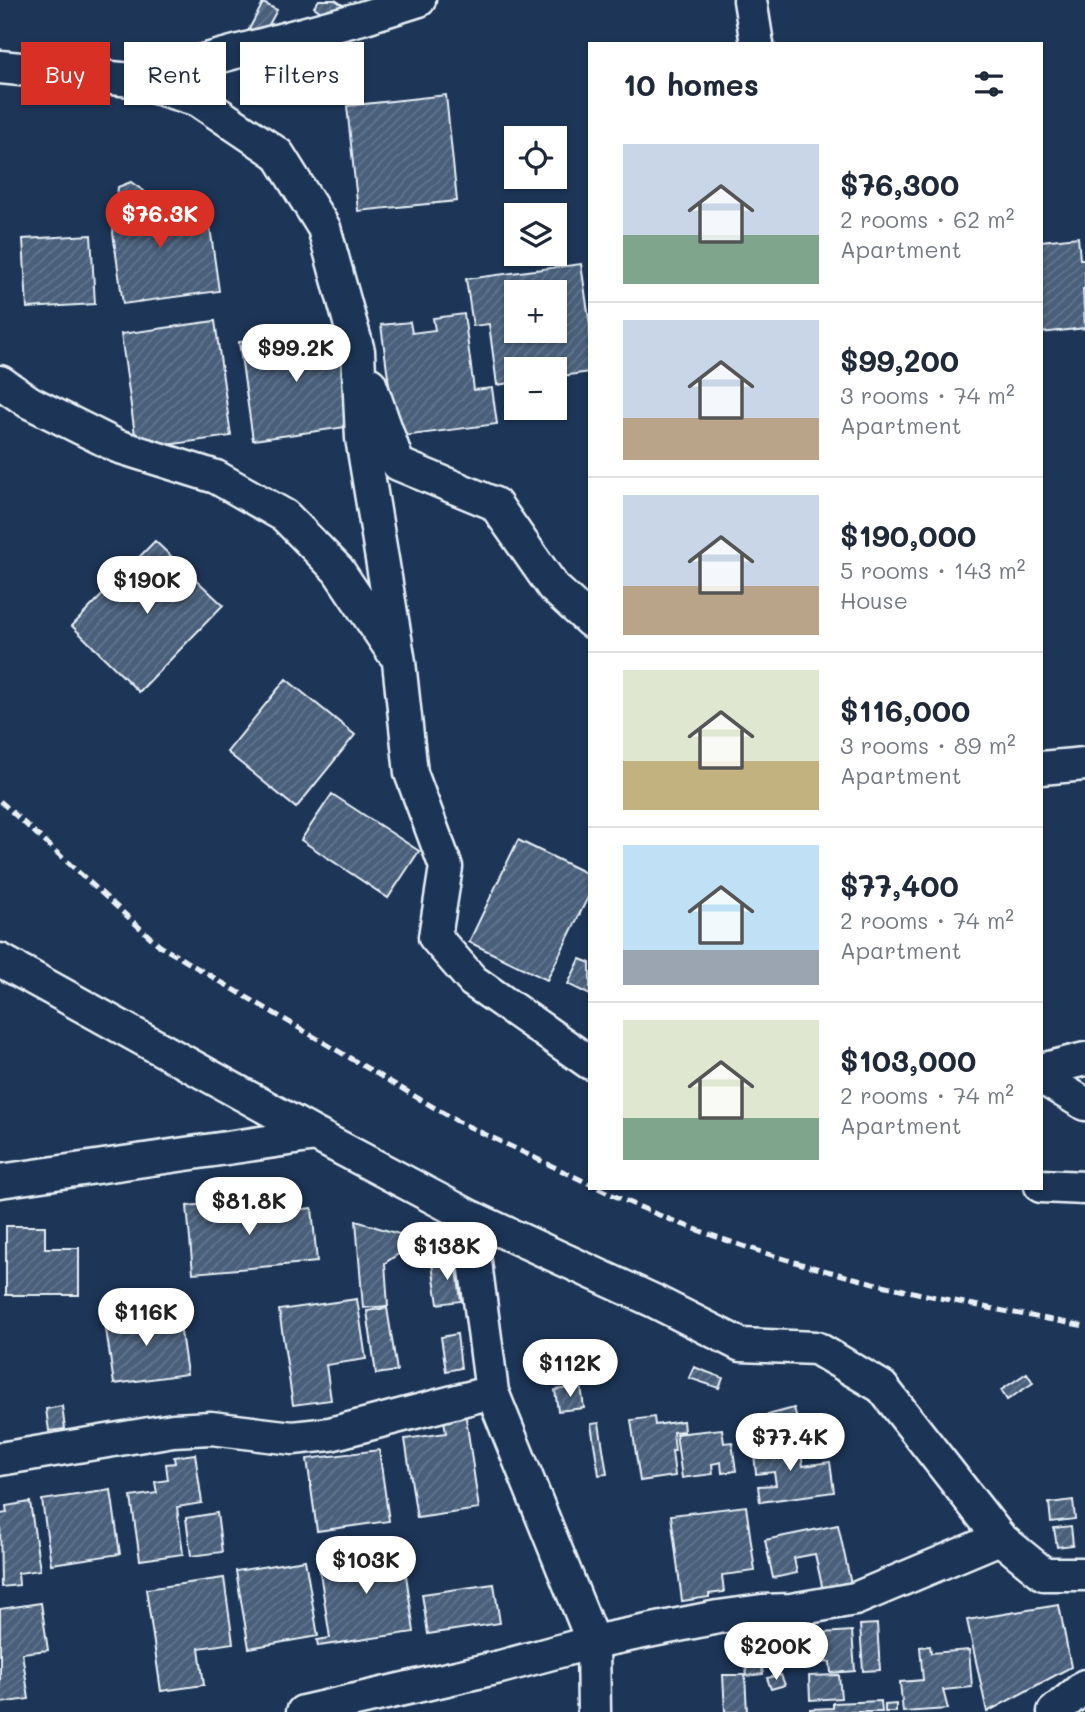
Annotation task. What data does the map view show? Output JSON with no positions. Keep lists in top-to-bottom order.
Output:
{
  "page": {
    "chip": ["Buy", "Rent", "Filters"],
    "heading": "10 homes",
    "map_buttons": ["+", "−"],
    "list": [
      {
        "name": "$76,300",
        "note": "2 rooms · 62 m² · Apartment"
      },
      {
        "name": "$99,200",
        "note": "3 rooms · 74 m² · Apartment"
      },
      {
        "name": "$190,000",
        "note": "5 rooms · 143 m² · House"
      },
      {
        "name": "$116,000",
        "note": "3 rooms · 89 m² · Apartment"
      },
      {
        "name": "$77,400",
        "note": "2 rooms · 74 m² · Apartment"
      },
      {
        "name": "$103,000",
        "note": "2 rooms · 74 m² · Apartment"
      }
    ],
    "price": [
      "$76.3K",
      "$99.2K",
      "$190K",
      "$81.8K",
      "$138K",
      "$116K",
      "$112K",
      "$77.4K",
      "$103K",
      "$200K"
    ]
  }
}
